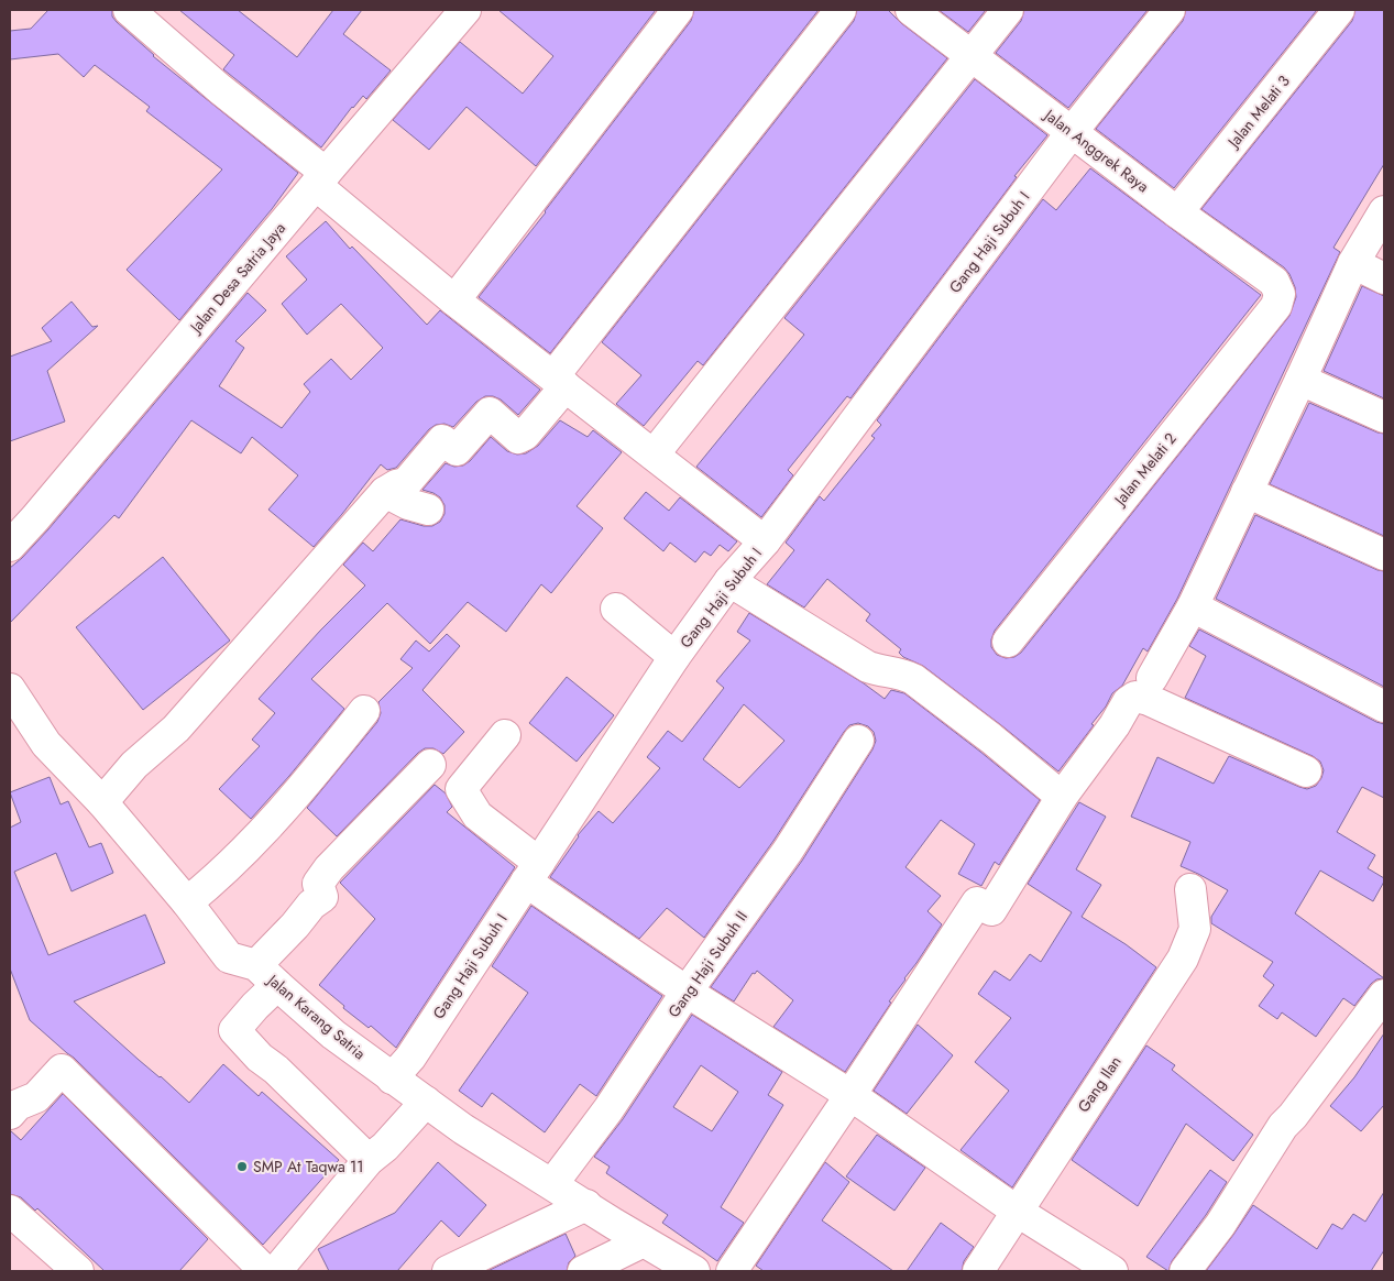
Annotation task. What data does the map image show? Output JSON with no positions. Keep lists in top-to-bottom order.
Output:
{
  "streets": {
    "street": [
      "Jalan Melati 3",
      "Jalan Anggrek Raya",
      "Gang Haji Subuh I",
      "Jalan Desa Satria Jaya",
      "Jalan Melati 2",
      "Gang Haji Subuh II",
      "Jalan Karang Satria",
      "Gang Ilan"
    ]
  },
  "crossings": [
    ["Jalan Melati 3", "Jalan Anggrek Raya"],
    ["Jalan Anggrek Raya", "Gang Haji Subuh I"],
    ["Jalan Anggrek Raya", "Jalan Melati 2"],
    ["Gang Haji Subuh I", "Jalan Karang Satria"],
    ["Gang Haji Subuh II", "Jalan Karang Satria"]
  ],
  "places": ["SMP At Taqwa 11"]
}
